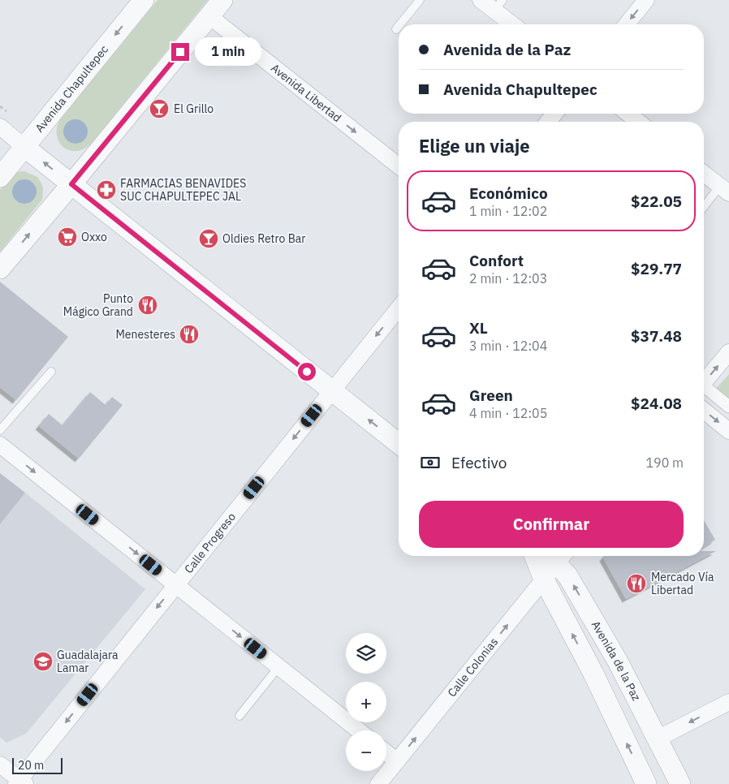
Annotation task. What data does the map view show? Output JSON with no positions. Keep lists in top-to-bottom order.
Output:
{
  "streets": {
    "street": [
      "Avenida Chapultepec",
      "Avenida Libertad",
      "Calle Progreso",
      "Avenida de la Paz",
      "Calle Colonias"
    ]
  },
  "crossings": [
    ["Avenida de la Paz", "Calle Colonias"]
  ],
  "one_way": ["Avenida Libertad", "Calle Progreso", "Calle Colonias"],
  "places": {
    "bar": ["El Grillo", "Oldies Retro Bar"],
    "pharmacy": ["FARMACIAS BENAVIDES SUC CHAPULTEPEC JAL"],
    "supermarket": ["Oxxo"],
    "restaurant": ["Punto Mágico Grand", "Menesteres", "Mercado Vía Libertad"],
    "school or university": ["Guadalajara Lamar"]
  },
  "scale_bar": "20 m",
  "page": {
    "banner": ["Avenida de la Paz", "Avenida Chapultepec"],
    "bubble": "1 min",
    "heading": "Elige un viaje",
    "list": [
      {
        "name": "Económico",
        "note": "1 min · 12:02",
        "value": "$22.05"
      },
      {
        "name": "Confort",
        "note": "2 min · 12:03",
        "value": "$29.77"
      },
      {
        "name": "XL",
        "note": "3 min · 12:04",
        "value": "$37.48"
      },
      {
        "name": "Green",
        "note": "4 min · 12:05",
        "value": "$24.08"
      }
    ],
    "pay": ["Efectivo", "190 m"],
    "buttons": "Confirmar",
    "map_buttons": ["+", "−"],
    "scale": "20 m"
  }
}
